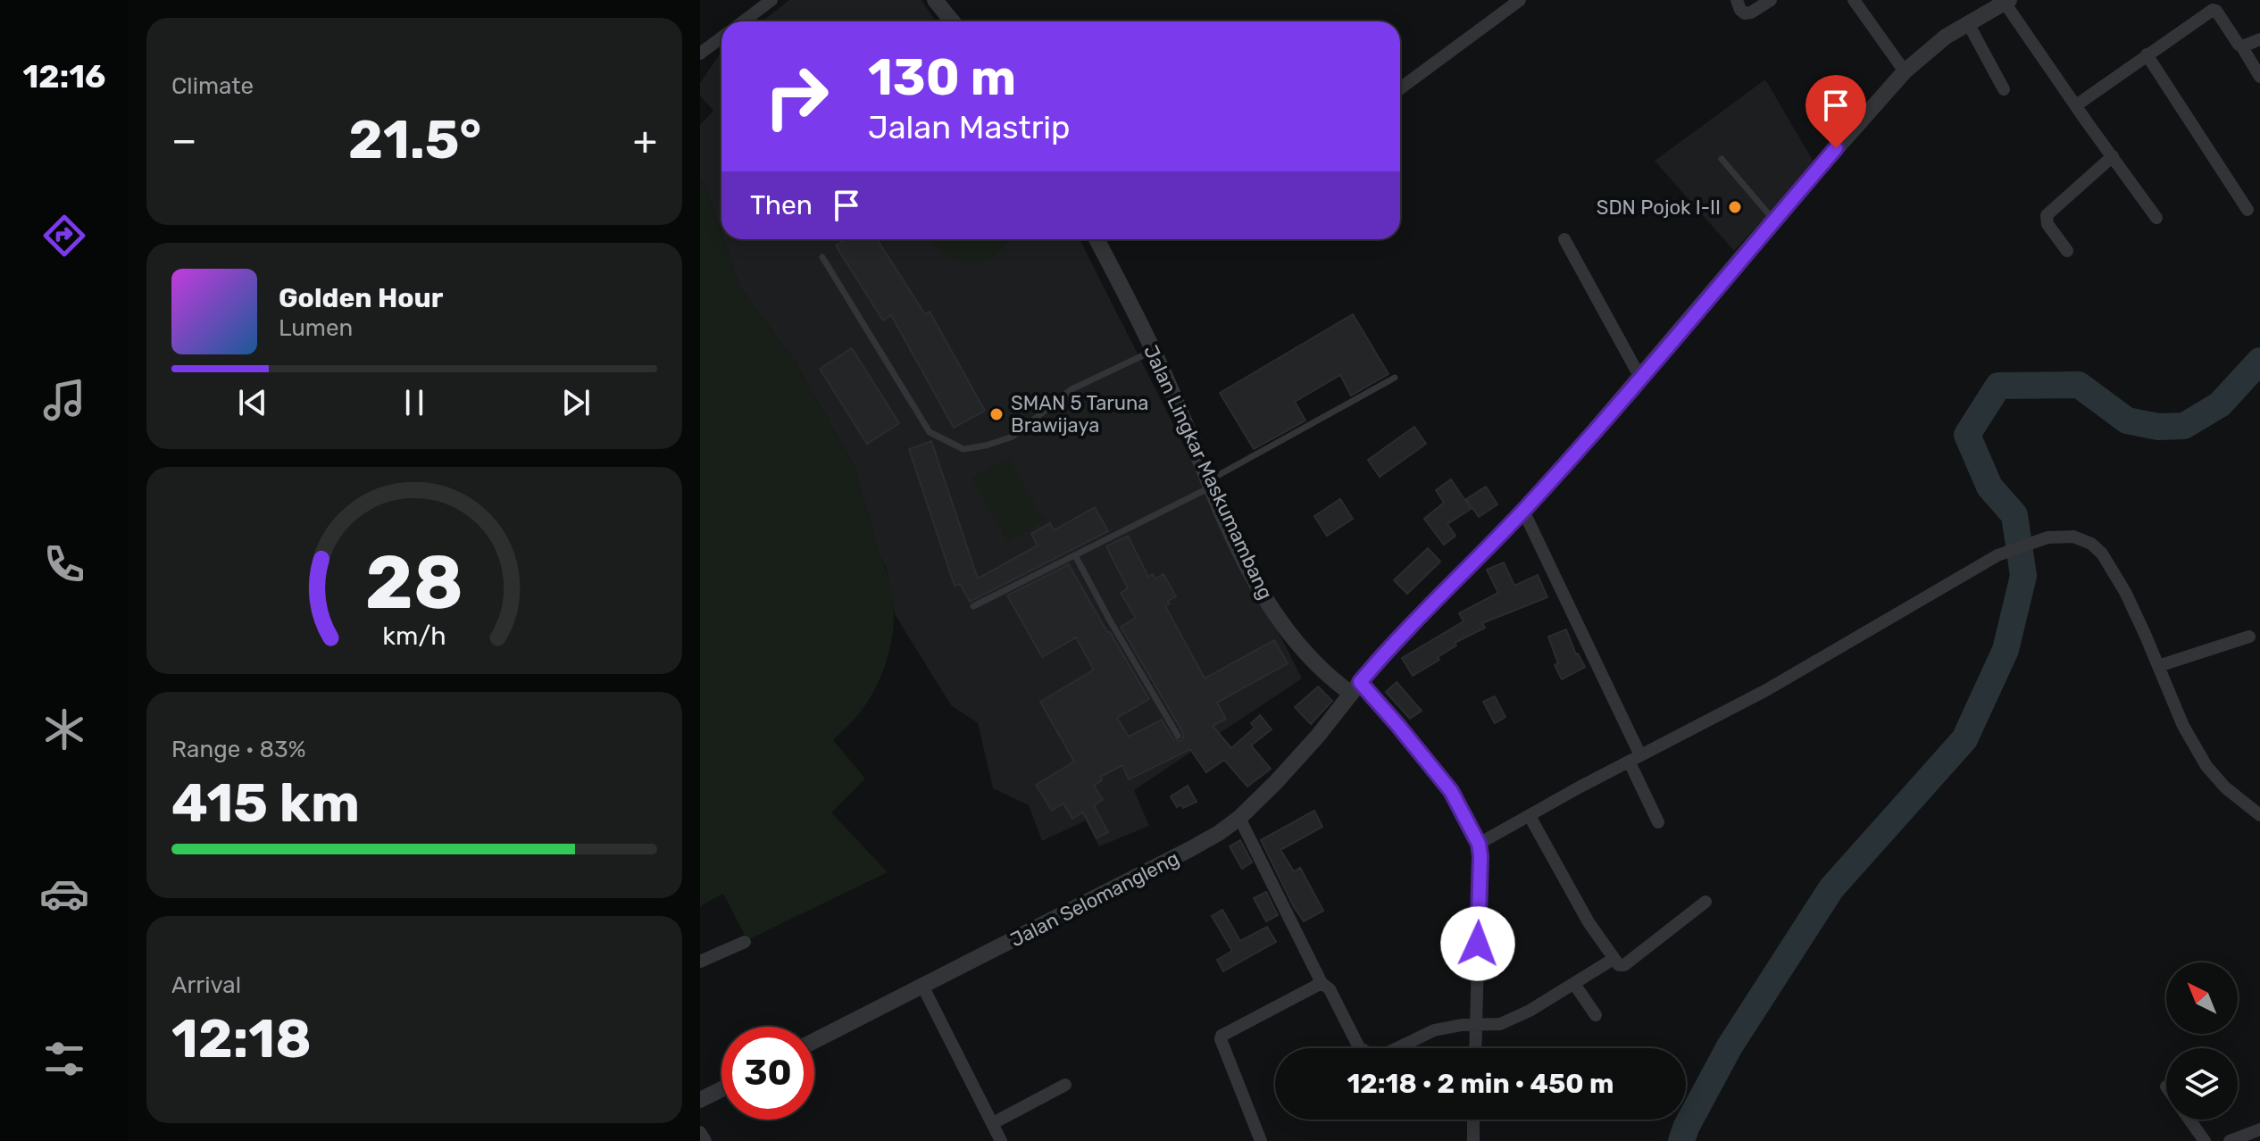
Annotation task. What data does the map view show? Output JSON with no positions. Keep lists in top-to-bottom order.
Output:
{
  "streets": {
    "street": ["Jalan Lingkar Maskumambang", "Jalan Selomangleng"]
  },
  "crossings": [
    ["Jalan Lingkar Maskumambang", "Jalan Selomangleng"]
  ],
  "places": ["SDN Pojok I-II", "SMAN 5 Taruna Brawijaya"],
  "north": "top left",
  "page": {
    "tabs": "12:16",
    "tile": [
      "Climate",
      ["Range · 83%", "415 km"],
      ["Arrival", "12:18"]
    ],
    "turn": ["130 m", "Jalan Mastrip"],
    "heat": ["−", "21.5°", "+"],
    "then": "Then",
    "song": ["Golden Hour", "Lumen"],
    "limit": "30",
    "trip": "12:18 · 2 min · 450 m",
    "gauge": ["28", "km/h"]
  }
}
